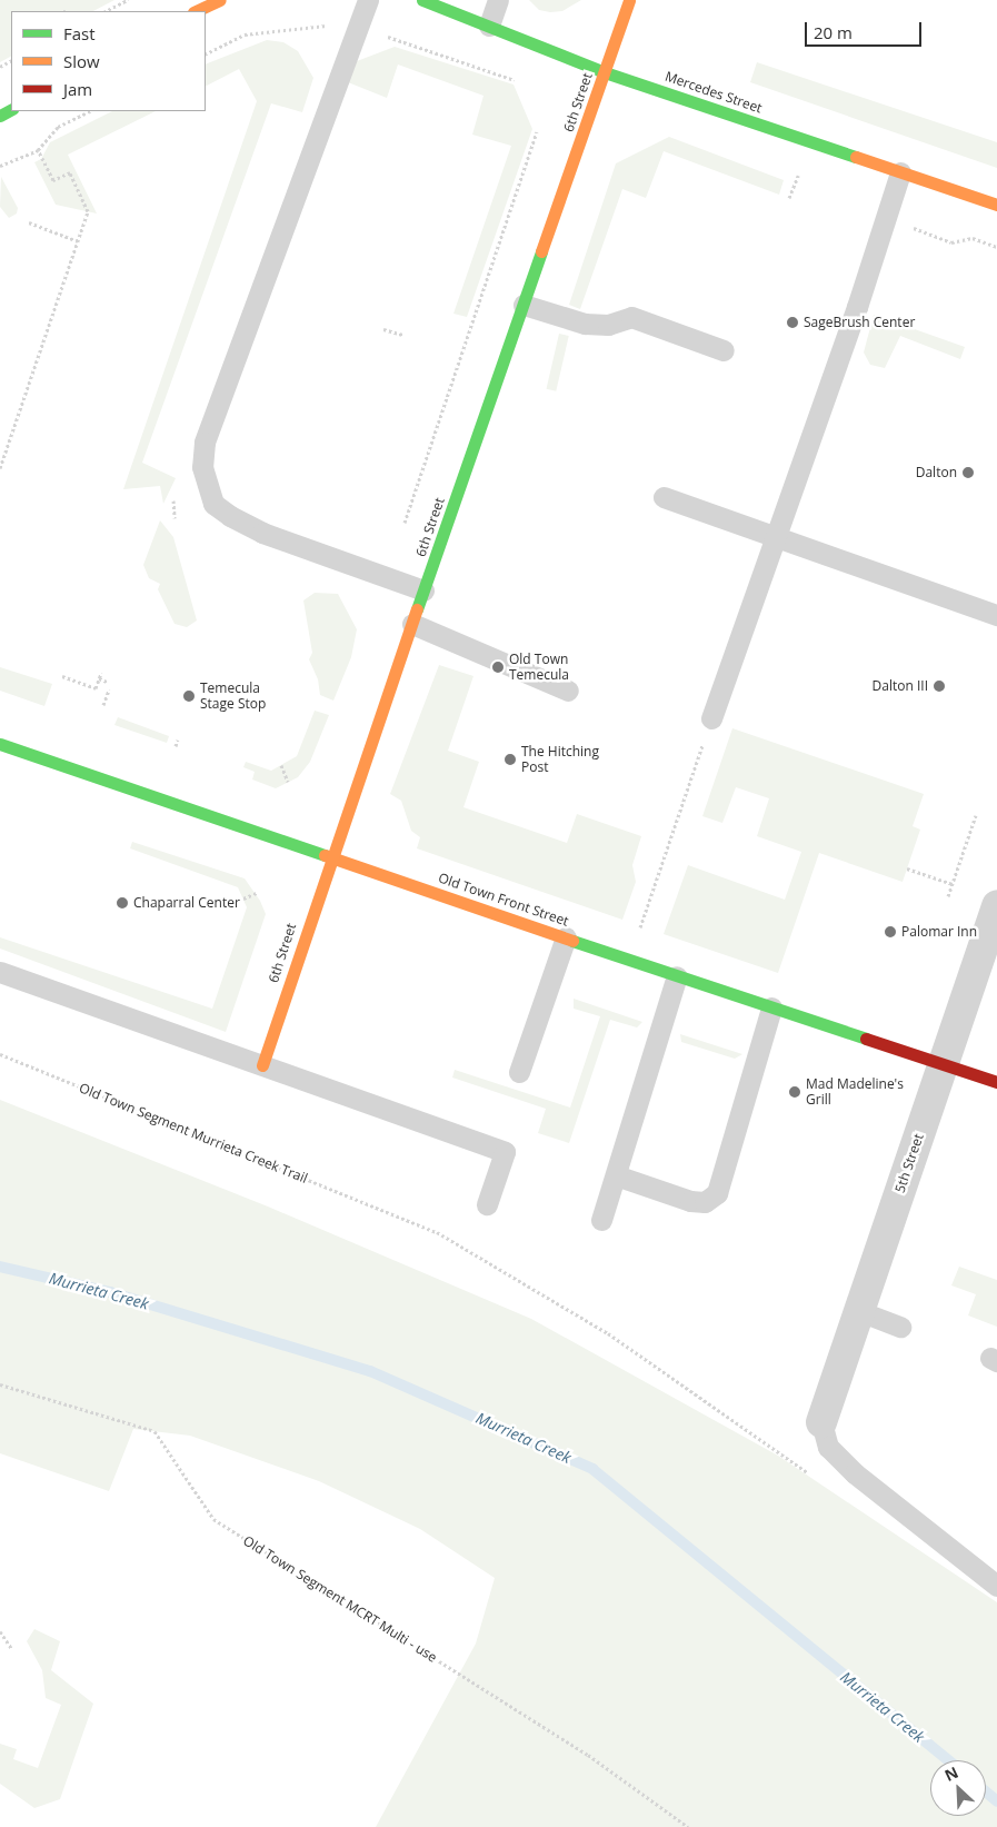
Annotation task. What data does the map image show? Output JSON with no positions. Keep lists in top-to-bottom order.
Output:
{
  "streets": {
    "street": [
      "Mercedes Street",
      "6th Street",
      "Old Town Front Street",
      "5th Street"
    ],
    "path": ["Old Town Segment Murrieta Creek Trail", "Old Town Segment MCRT Multi - use"]
  },
  "crossings": [
    ["Mercedes Street", "6th Street"],
    ["6th Street", "Old Town Front Street"],
    ["Old Town Front Street", "5th Street"]
  ],
  "water": ["Murrieta Creek"],
  "places": [
    "SageBrush Center",
    "Dalton",
    "Old Town Temecula",
    "Dalton III",
    "Temecula Stage Stop",
    "The Hitching Post",
    "Chaparral Center",
    "Palomar Inn",
    "Mad Madeline's Grill"
  ],
  "legend": ["Fast", "Slow", "Jam"],
  "scale_bar": "20 m",
  "north": "top left"
}
